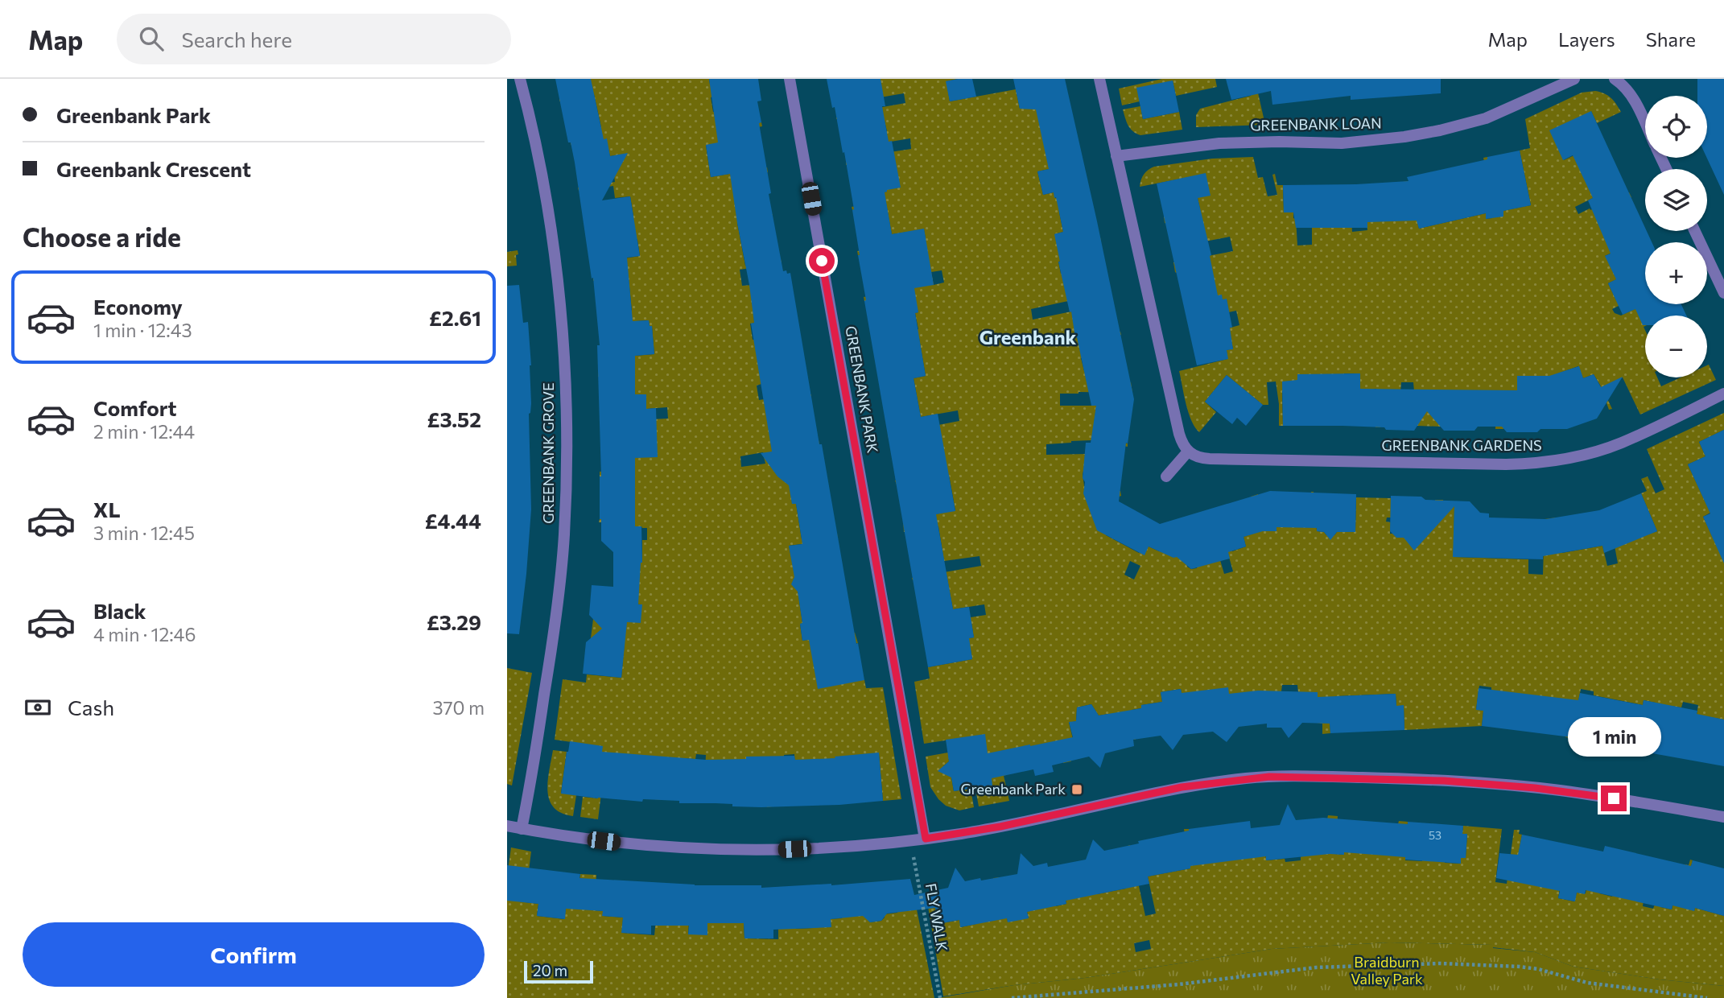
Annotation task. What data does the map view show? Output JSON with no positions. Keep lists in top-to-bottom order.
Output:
{
  "streets": {
    "street": [
      "GREENBANK LOAN",
      "GREENBANK PARK",
      "GREENBANK GARDENS",
      "GREENBANK GROVE"
    ],
    "path": ["FLY WALK"]
  },
  "districts": ["Greenbank"],
  "parks": ["Braidburn Valley Park"],
  "places": {
    "transit": ["Greenbank Park"]
  },
  "house_numbers": ["53"],
  "scale_bar": "20 m",
  "page": {
    "header": "Map",
    "search": "Search here",
    "nav": ["Map", "Layers", "Share"],
    "banner": ["Greenbank Park", "Greenbank Crescent"],
    "map_buttons": ["+", "−"],
    "heading": "Choose a ride",
    "list": [
      {
        "name": "Economy",
        "note": "1 min · 12:43",
        "value": "£2.61"
      },
      {
        "name": "Comfort",
        "note": "2 min · 12:44",
        "value": "£3.52"
      },
      {
        "name": "XL",
        "note": "3 min · 12:45",
        "value": "£4.44"
      },
      {
        "name": "Black",
        "note": "4 min · 12:46",
        "value": "£3.29"
      }
    ],
    "pay": ["Cash", "370 m"],
    "bubble": "1 min",
    "buttons": "Confirm",
    "scale": "20 m"
  }
}
